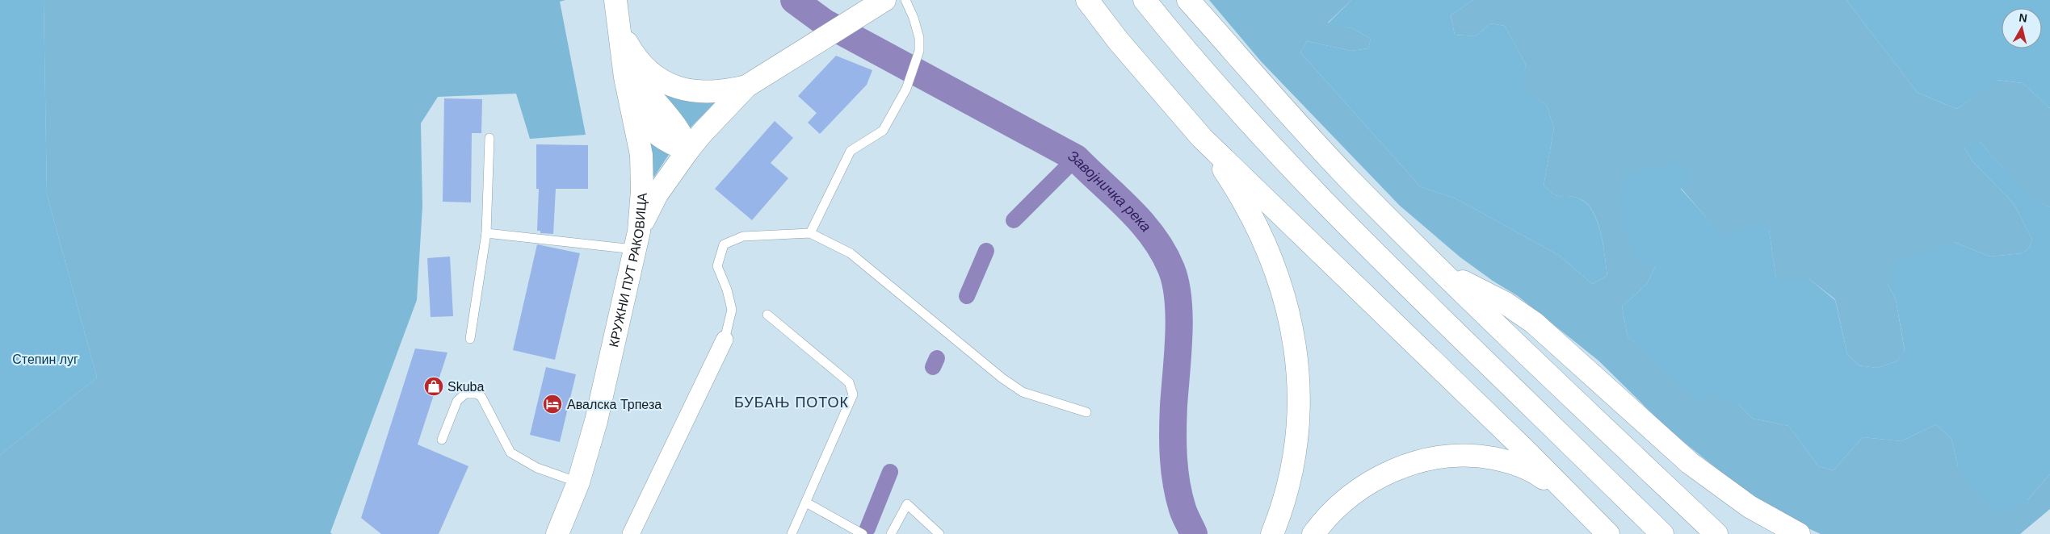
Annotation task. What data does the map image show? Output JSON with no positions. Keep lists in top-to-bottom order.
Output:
{
  "streets": {
    "main road": ["КРУЖНИ ПУТ РАКОВИЦА"]
  },
  "districts": ["БУБАЊ ПОТОК"],
  "water": ["Завојничка река"],
  "parks": ["Степин луг"],
  "places": {
    "shop": ["Skuba"],
    "hotel": ["Авалска Трпеза"]
  },
  "north": "top"
}
